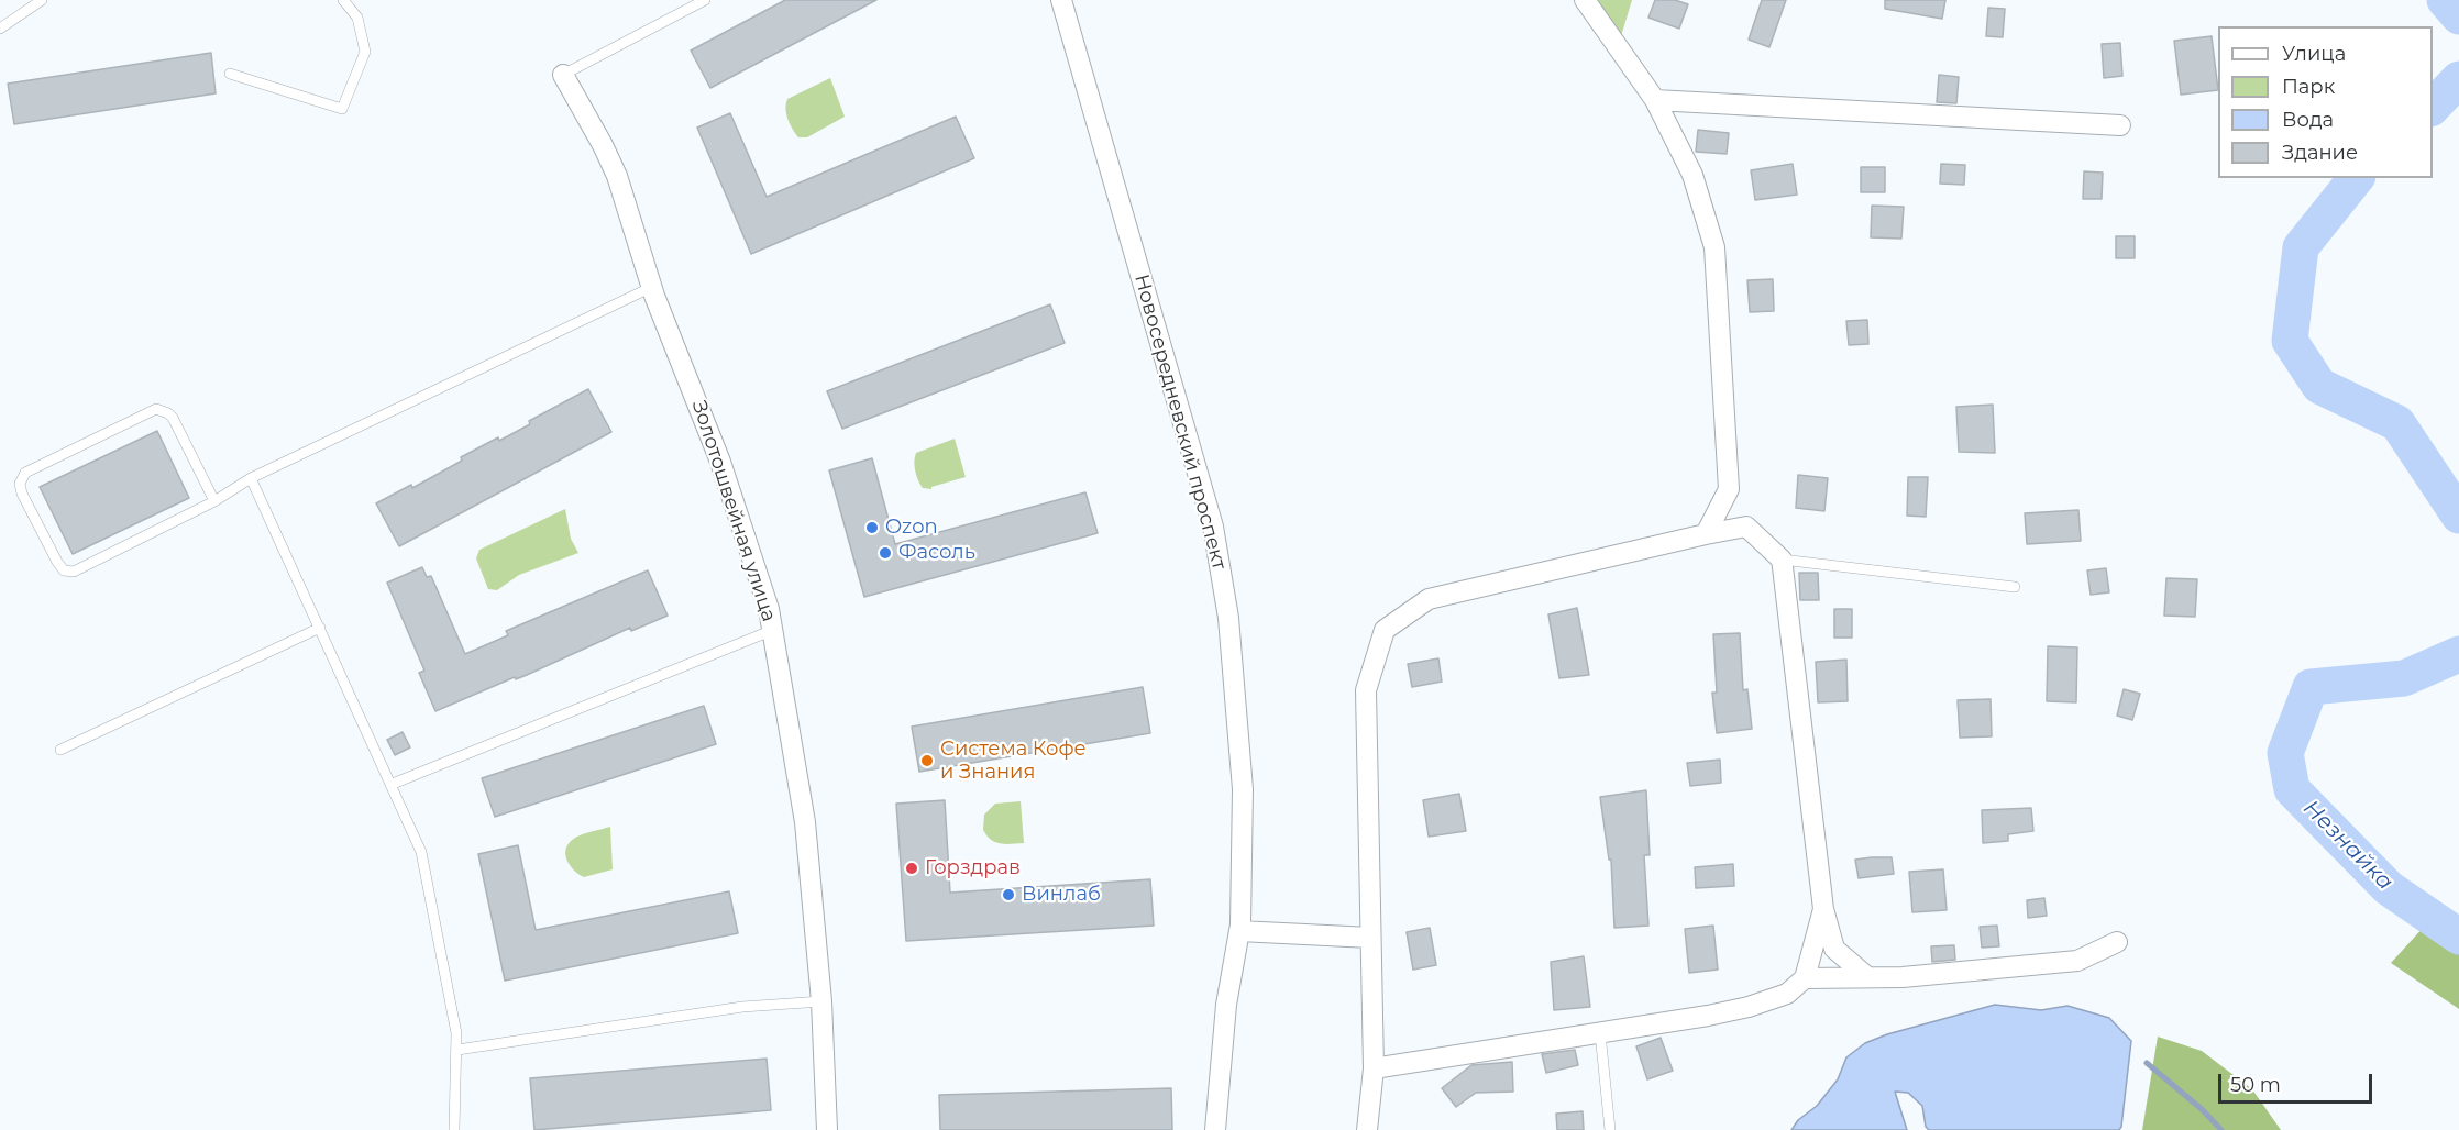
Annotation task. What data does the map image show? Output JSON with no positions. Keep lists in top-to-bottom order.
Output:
{
  "streets": {
    "street": ["Новосередневский проспект", "Золотошвейная улица"]
  },
  "water": ["Незнайка"],
  "places": [
    "Ozon",
    "Фасоль",
    "Система Кофе и Знания",
    "Горздрав",
    "Винлаб"
  ],
  "legend": [
    "Улица",
    "Парк",
    "Вода",
    "Здание"
  ],
  "scale_bar": "50 m"
}
